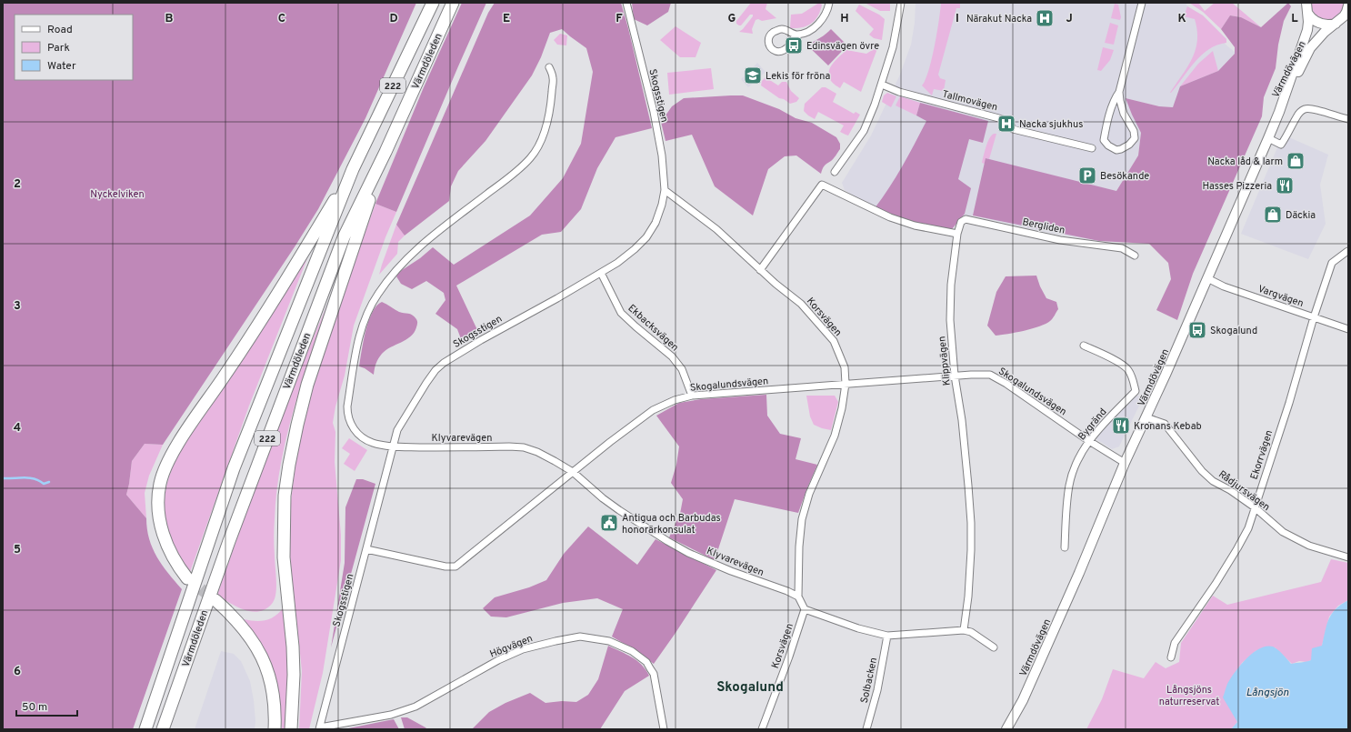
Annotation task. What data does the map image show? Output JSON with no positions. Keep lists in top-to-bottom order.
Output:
{
  "streets": {
    "highway": ["Värmdöleden", "222"],
    "main road": ["Värmdövägen"],
    "street": [
      "Skogsstigen",
      "Tallmovägen",
      "Bergliden",
      "Vargvägen",
      "Korsvägen",
      "Ekbacksvägen",
      "Klippvägen",
      "Skogalundsvägen",
      "Bygränd",
      "Klyvarevägen",
      "Ekorrvägen",
      "Rådjursvägen",
      "Högvägen",
      "Solbacken"
    ]
  },
  "crossings": [
    ["Värmdövägen", "Vargvägen"],
    ["Värmdövägen", "Skogalundsvägen"],
    ["Värmdövägen", "Rådjursvägen"],
    ["Skogsstigen", "Korsvägen"],
    ["Skogsstigen", "Ekbacksvägen"],
    ["Skogsstigen", "Skogalundsvägen"],
    ["Skogsstigen", "Klyvarevägen"],
    ["Skogsstigen", "Högvägen"],
    ["Bergliden", "Klippvägen"],
    ["Vargvägen", "Ekorrvägen"],
    ["Korsvägen", "Skogalundsvägen"],
    ["Korsvägen", "Klyvarevägen"],
    ["Ekbacksvägen", "Skogalundsvägen"],
    ["Klippvägen", "Skogalundsvägen"],
    ["Skogalundsvägen", "Bygränd"],
    ["Skogalundsvägen", "Klyvarevägen"],
    ["Ekorrvägen", "Rådjursvägen"]
  ],
  "districts": ["Skogalund"],
  "water": ["Långsjön"],
  "parks": ["Nyckelviken", "Långsjöns naturreservat"],
  "places": {
    "hospital": ["Närakut Nacka", "Nacka sjukhus"],
    "bus stop": ["Edinsvägen övre", "Skogalund"],
    "school or university": ["Lekis för fröna"],
    "shop": ["Nacka låd & larm", "Däckia"],
    "parking": ["Besökande"],
    "restaurant": ["Hasses Pizzeria", "Kronans Kebab"],
    "public building": ["Antigua och Barbudas honorärkonsulat"]
  },
  "legend": ["Road", "Park", "Water"],
  "scale_bar": "50 m",
  "grid": {
    "columns": [
      "B",
      "C",
      "D",
      "E",
      "F",
      "G",
      "H",
      "I",
      "J",
      "K",
      "L"
    ],
    "rows": [
      "2",
      "3",
      "4",
      "5",
      "6"
    ]
  }
}
